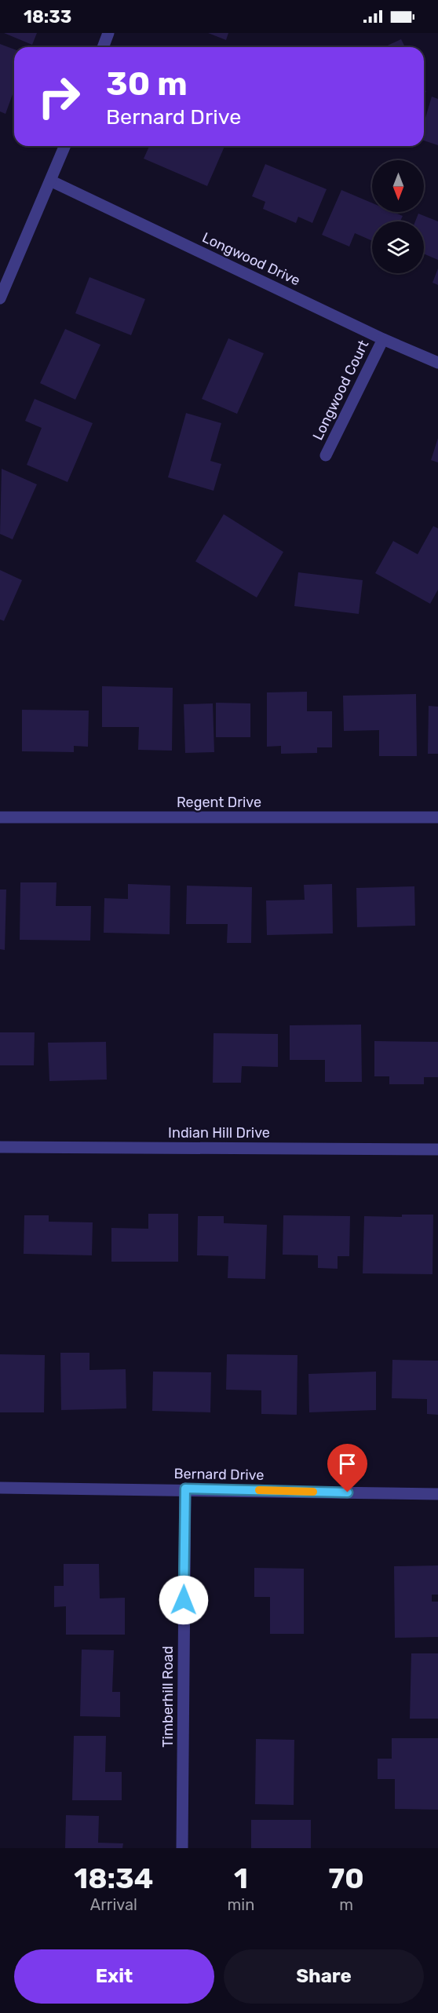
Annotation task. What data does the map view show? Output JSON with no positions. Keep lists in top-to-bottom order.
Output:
{
  "streets": {
    "street": [
      "Longwood Drive",
      "Longwood Court",
      "Regent Drive",
      "Indian Hill Drive",
      "Bernard Drive",
      "Timberhill Road"
    ]
  },
  "crossings": [
    ["Longwood Drive", "Longwood Court"],
    ["Bernard Drive", "Timberhill Road"]
  ],
  "north": "bottom",
  "page": {
    "status": "18:33",
    "turn": ["30 m", "Bernard Drive"],
    "eta": [
      "18:34",
      "Arrival",
      "1",
      "min",
      "70",
      "m"
    ],
    "buttons": ["Exit", "Share"]
  }
}
